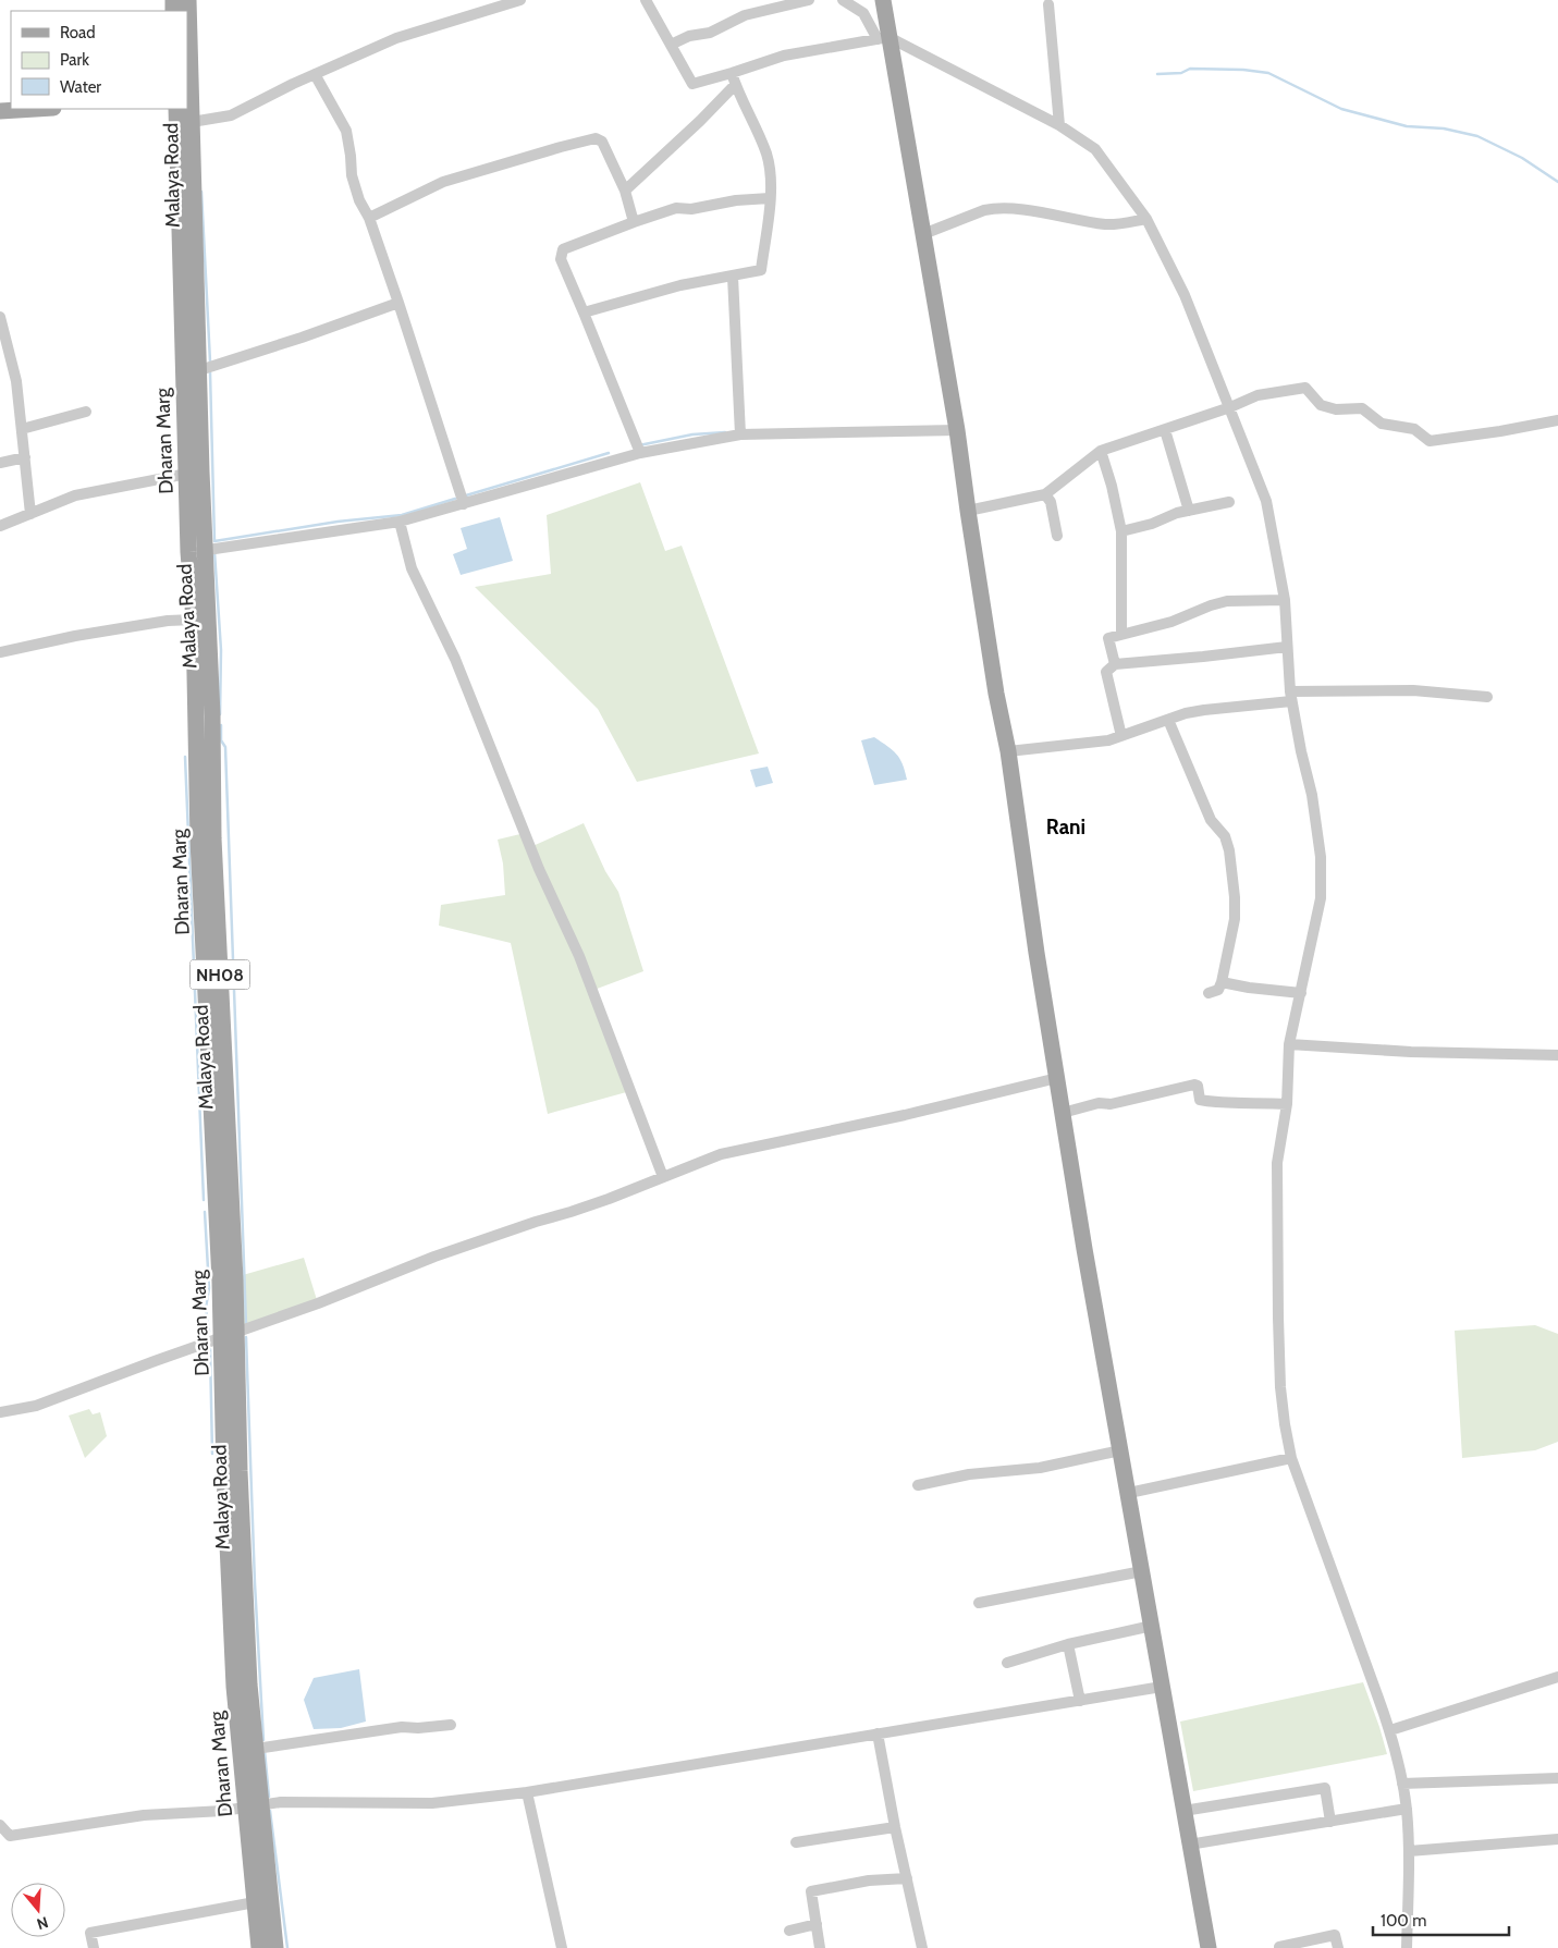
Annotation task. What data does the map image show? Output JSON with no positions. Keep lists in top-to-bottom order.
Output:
{
  "streets": {
    "main road": ["Malaya Road", "Dharan Marg", "NH08"]
  },
  "crossings": [
    ["Malaya Road", "Dharan Marg"],
    ["Dharan Marg", "NH08"]
  ],
  "districts": ["Rani"],
  "legend": ["Road", "Park", "Water"],
  "scale_bar": "100 m",
  "north": "bottom"
}
